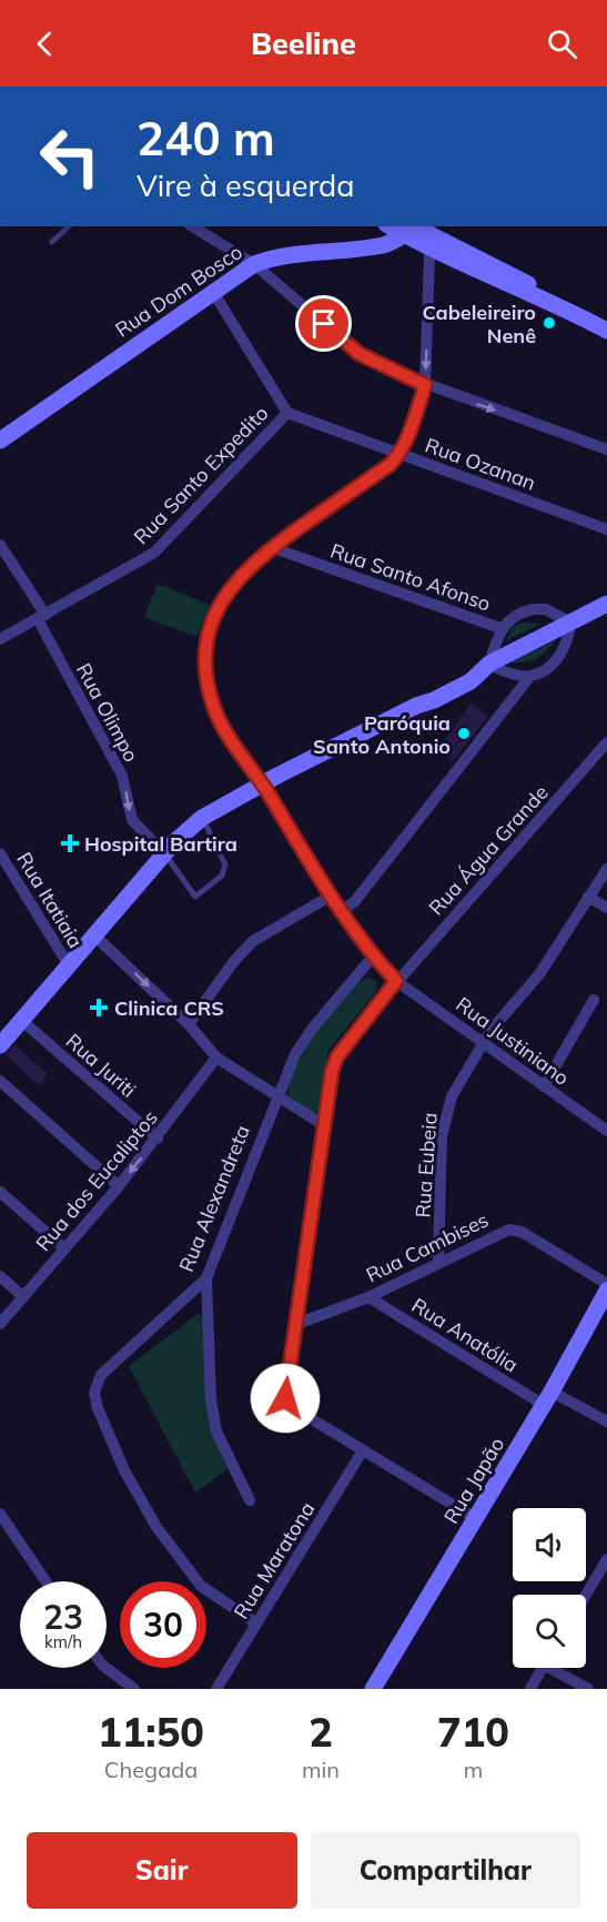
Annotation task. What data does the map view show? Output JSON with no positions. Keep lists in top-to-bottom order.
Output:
{
  "streets": {
    "main road": ["Rua Dom Bosco", "Rua Japão"],
    "street": [
      "Rua Ozanan",
      "Rua Santo Expedito",
      "Rua Santo Afonso",
      "Rua Olimpo",
      "Rua Água Grande",
      "Rua Itatiaia",
      "Rua Justiniano",
      "Rua Juriti",
      "Rua Eubeia",
      "Rua dos Eucaliptos",
      "Rua Alexandreta",
      "Rua Cambises",
      "Rua Anatólia",
      "Rua Maratona"
    ]
  },
  "crossings": [
    ["Rua Ozanan", "Rua Santo Expedito"],
    ["Rua Ozanan", "Rua Justiniano"],
    ["Rua Santo Expedito", "Rua Olimpo"],
    ["Rua Santo Afonso", "Rua Justiniano"],
    ["Rua Água Grande", "Rua Justiniano"],
    ["Rua Água Grande", "Rua Cambises"],
    ["Rua Água Grande", "Rua Maratona"],
    ["Rua Justiniano", "Rua Eubeia"],
    ["Rua Justiniano", "Rua Alexandreta"],
    ["Rua Juriti", "Rua dos Eucaliptos"],
    ["Rua Eubeia", "Rua Cambises"],
    ["Rua Alexandreta", "Rua Maratona"],
    ["Rua Cambises", "Rua Anatólia"],
    ["Rua Anatólia", "Rua Japão"]
  ],
  "one_way": ["Rua Olimpo"],
  "places": {
    "other": ["Cabeleireiro Nenê", "Paróquia Santo Antonio"],
    "health": ["Hospital Bartira", "Clinica CRS"]
  },
  "page": {
    "header": "Beeline",
    "turn": ["240 m", "Vire à esquerda"],
    "speed": "23 km/h",
    "limit": "30",
    "eta": [
      "11:50",
      "Chegada",
      "2",
      "min",
      "710",
      "m"
    ],
    "buttons": ["Sair", "Compartilhar"]
  }
}
